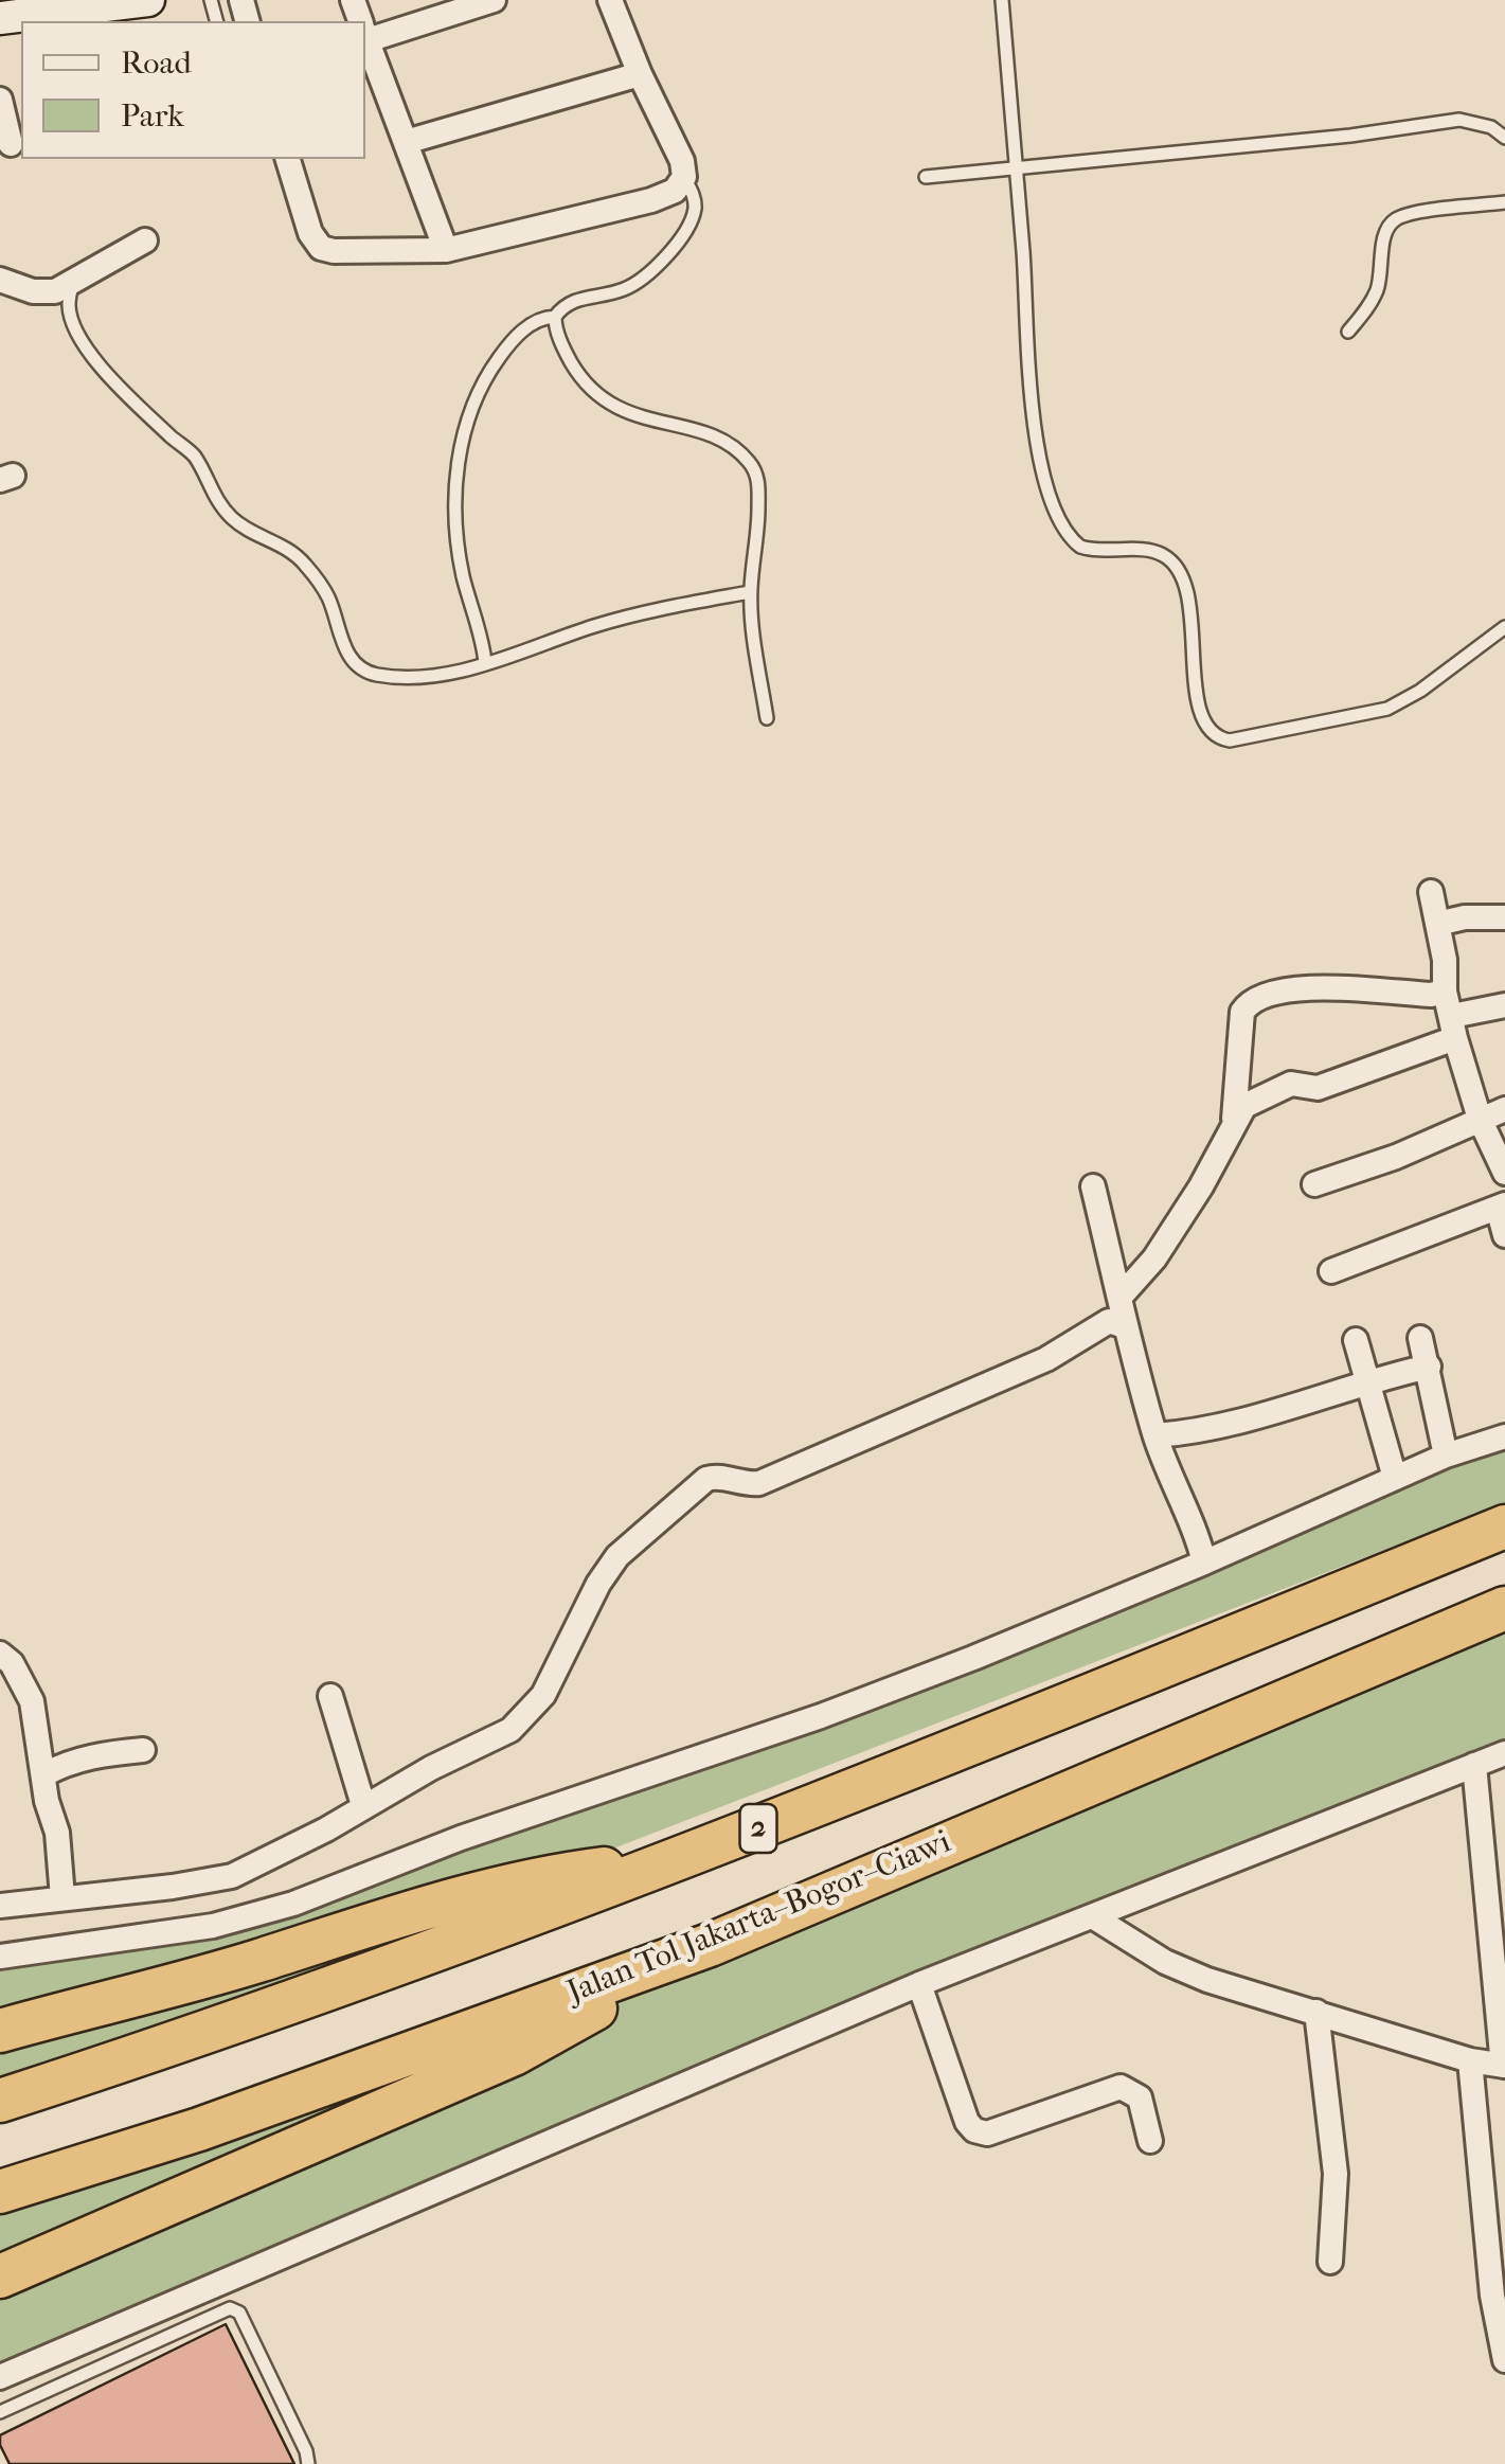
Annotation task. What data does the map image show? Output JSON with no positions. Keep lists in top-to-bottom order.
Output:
{
  "streets": {
    "highway": ["2", "Jalan Tol Jakarta–Bogor–Ciawi"]
  },
  "legend": ["Road", "Park"]
}
